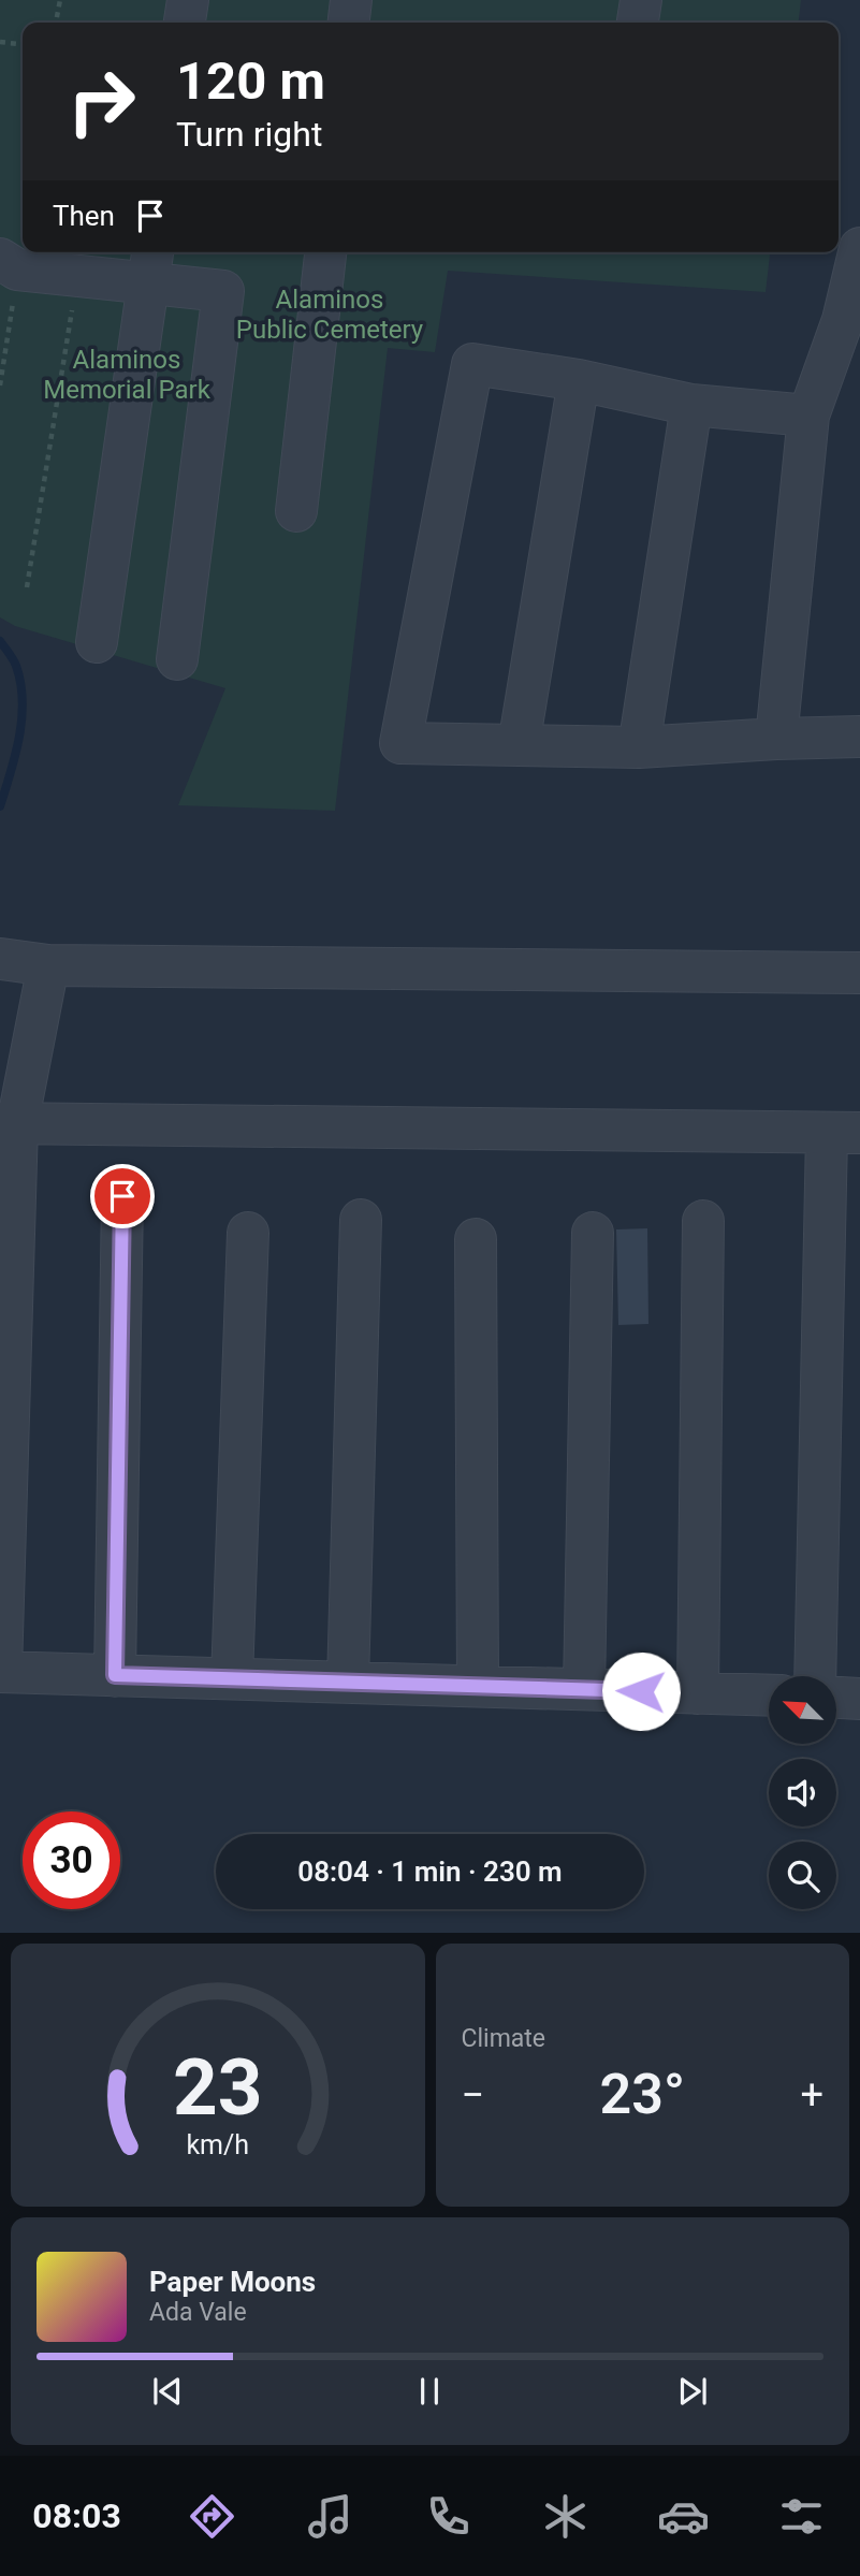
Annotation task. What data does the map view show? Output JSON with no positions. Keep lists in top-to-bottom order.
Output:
{
  "parks": ["Alaminos Public Cemetery", "Alaminos Memorial Park"],
  "north": "top left",
  "page": {
    "turn": ["120 m", "Turn right"],
    "then": "Then",
    "limit": "30",
    "trip": "08:04 · 1 min · 230 m",
    "tile": "Climate",
    "heat": ["−", "23°", "+"],
    "song": ["Paper Moons", "Ada Vale"],
    "tabs": "08:03",
    "gauge": ["23", "km/h"]
  }
}
